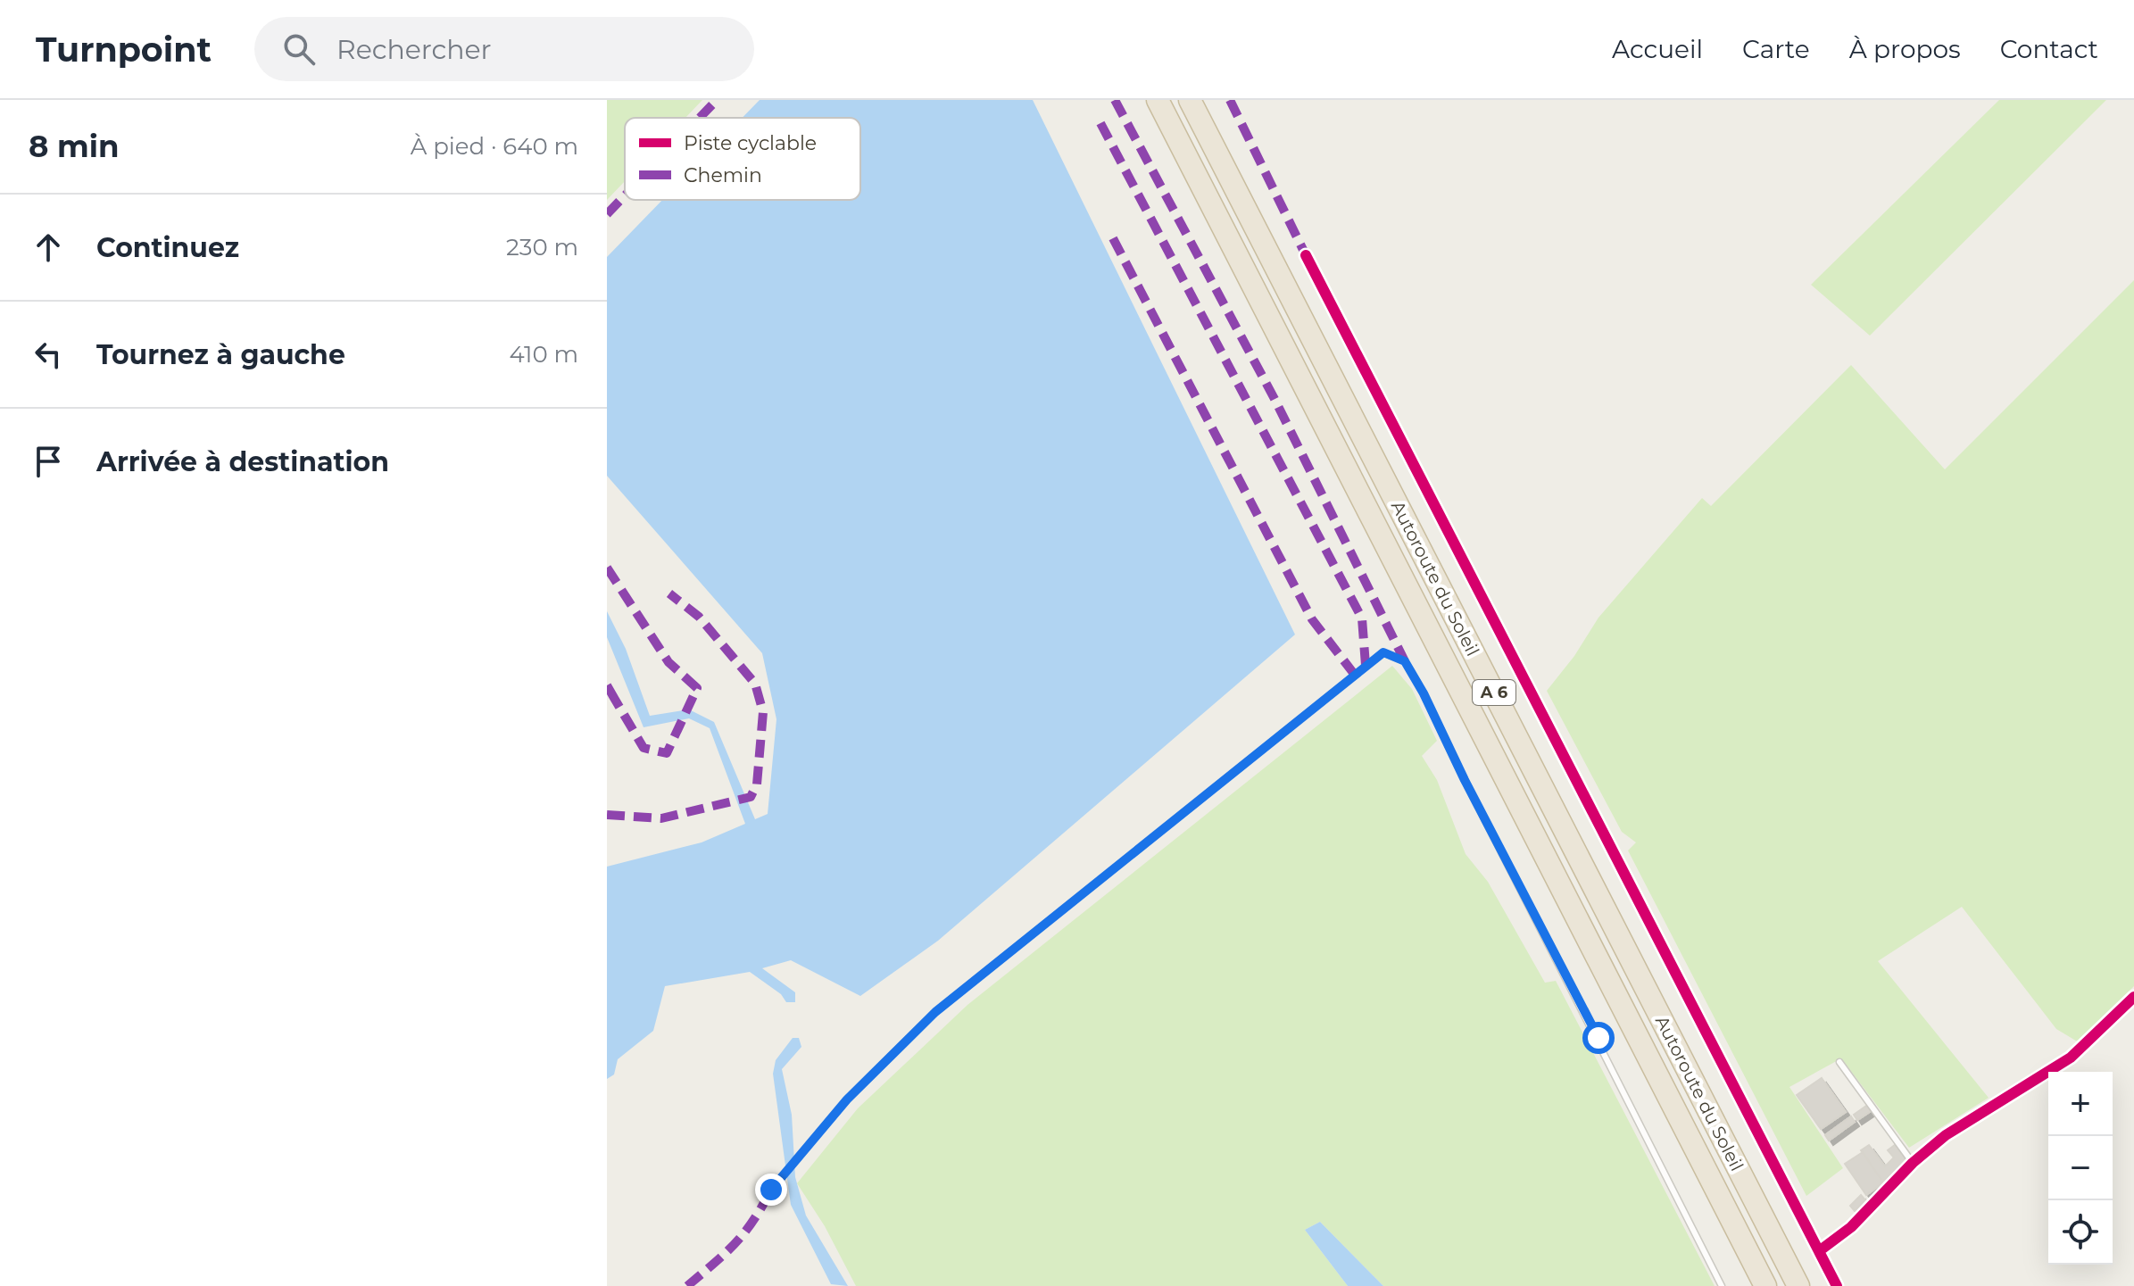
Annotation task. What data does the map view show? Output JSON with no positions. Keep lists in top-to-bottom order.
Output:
{
  "streets": {
    "highway": ["Autoroute du Soleil", "A 6"]
  },
  "legend": ["Piste cyclable", "Chemin"],
  "page": {
    "header": "Turnpoint",
    "search": "Rechercher",
    "nav": [
      "Accueil",
      "Carte",
      "À propos",
      "Contact"
    ],
    "heading": ["8 min", "À pied · 640 m"],
    "list": [
      ["Continuez", "230 m"],
      ["Tournez à gauche", "410 m"],
      "Arrivée à destination"
    ],
    "map_buttons": ["+", "−"]
  }
}
